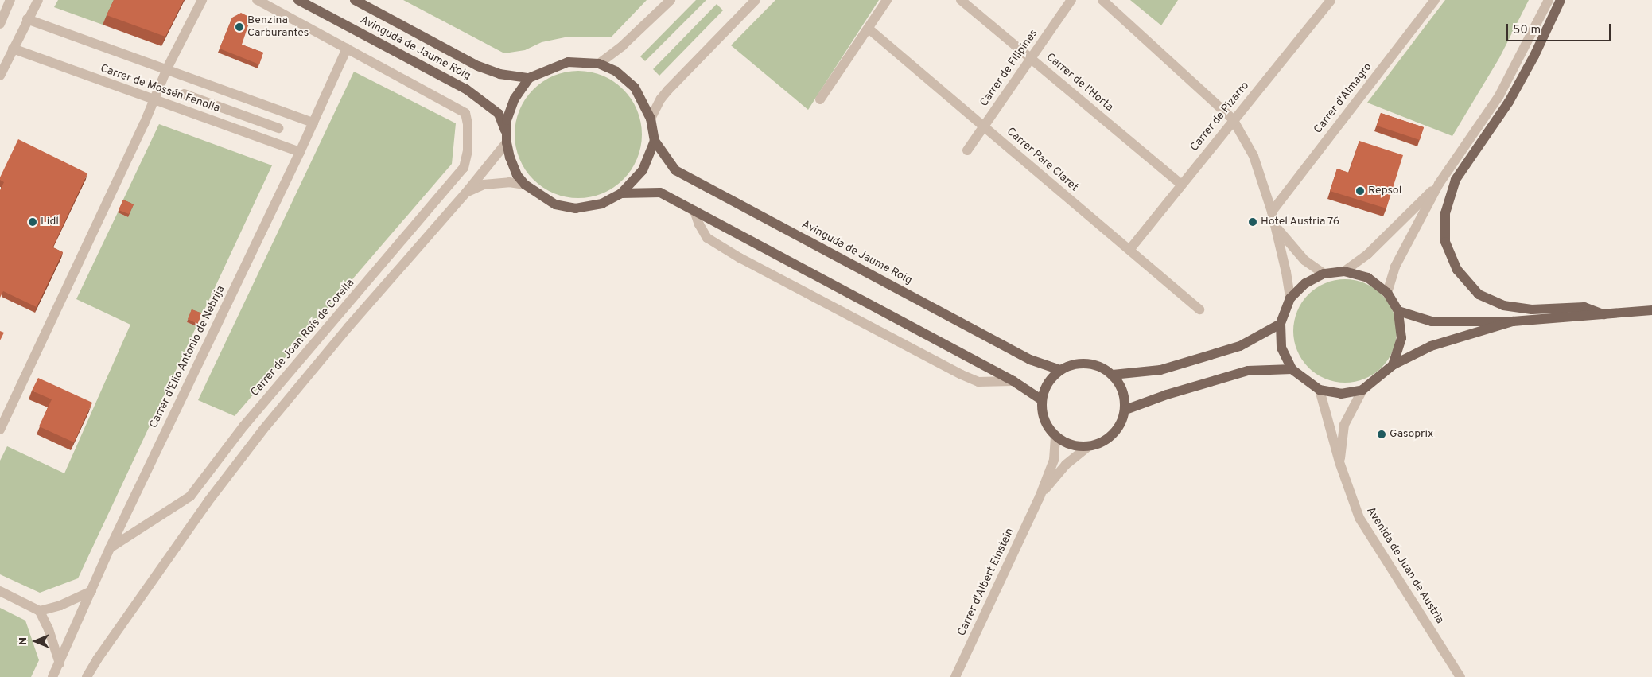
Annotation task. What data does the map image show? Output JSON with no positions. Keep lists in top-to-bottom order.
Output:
{
  "streets": {
    "main road": ["Avinguda de Jaume Roig"],
    "street": [
      "Carrer de Filipines",
      "Carrer de l'Horta",
      "Carrer de Mossén Fenolla",
      "Carrer d'Almagro",
      "Carrer de Pizarro",
      "Carrer Pare Claret",
      "Carrer de Joan Roís de Corella",
      "Carrer d'Elio Antonio de Nebrija",
      "Avenida de Juan de Austria",
      "Carrer d'Albert Einstein"
    ]
  },
  "crossings": [
    ["Avinguda de Jaume Roig", "Carrer d'Albert Einstein"],
    ["Carrer de Filipines", "Carrer de l'Horta"],
    ["Carrer de Filipines", "Carrer Pare Claret"],
    ["Carrer de l'Horta", "Carrer de Pizarro"],
    ["Carrer de Mossén Fenolla", "Carrer d'Elio Antonio de Nebrija"],
    ["Carrer de Pizarro", "Carrer Pare Claret"],
    ["Carrer de Joan Roís de Corella", "Carrer d'Elio Antonio de Nebrija"]
  ],
  "places": [
    "Benzina Carburantes",
    "Repsol",
    "Lidl",
    "Hotel Austria 76",
    "Gasoprix"
  ],
  "scale_bar": "50 m",
  "north": "left"
}
